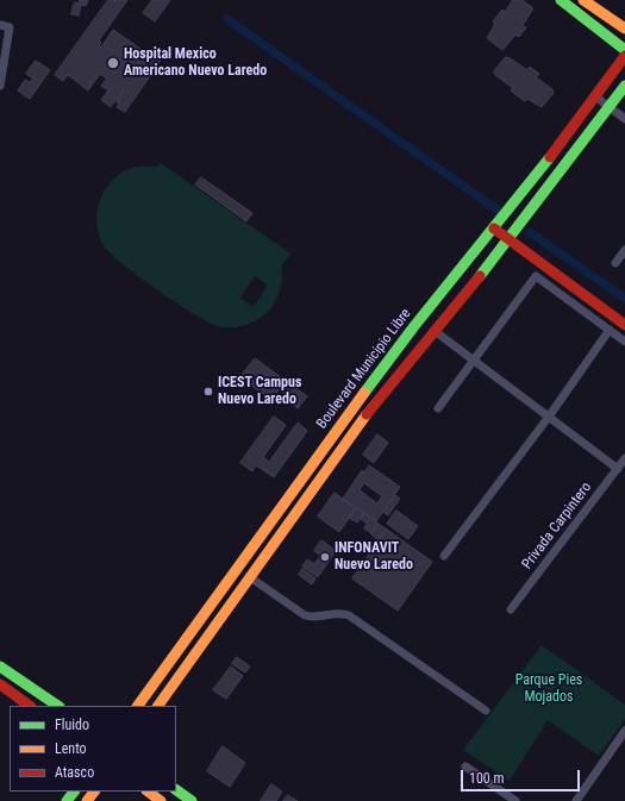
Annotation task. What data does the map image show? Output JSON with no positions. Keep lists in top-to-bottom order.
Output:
{
  "streets": {
    "main road": ["Boulevard Municipio Libre"],
    "street": ["Privada Carpintero"]
  },
  "parks": ["Parque Pies Mojados"],
  "places": ["Hospital Mexico Americano Nuevo Laredo", "ICEST Campus Nuevo Laredo", "INFONAVIT Nuevo Laredo"],
  "legend": ["Fluido", "Lento", "Atasco"],
  "scale_bar": "100 m"
}
